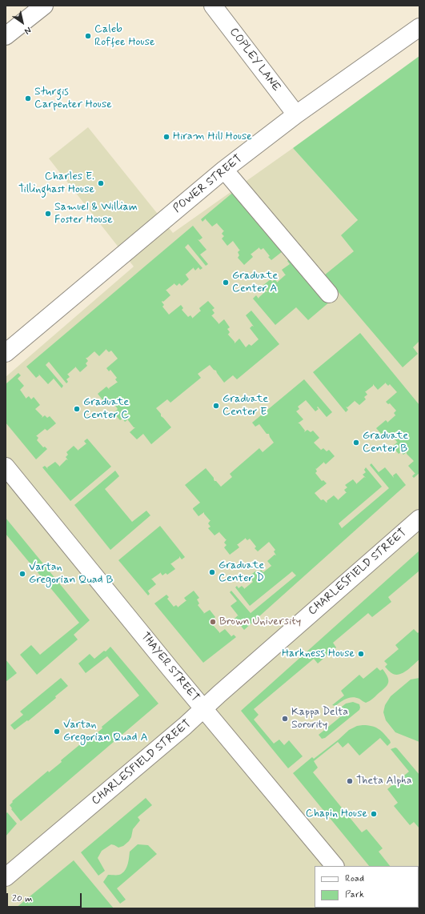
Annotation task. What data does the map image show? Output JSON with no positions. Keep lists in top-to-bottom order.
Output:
{
  "streets": {
    "street": [
      "COPLEY LANE",
      "POWER STREET",
      "CHARLESFIELD STREET",
      "THAYER STREET"
    ]
  },
  "crossings": [
    ["COPLEY LANE", "POWER STREET"],
    ["CHARLESFIELD STREET", "THAYER STREET"]
  ],
  "places": [
    "Caleb Roffee House",
    "Sturgis Carpenter House",
    "Hiram Hill House",
    "Charles E. Tillinghast House",
    "Samuel & William Foster House",
    "Graduate Center A",
    "Graduate Center E",
    "Graduate Center C",
    "Graduate Center B",
    "Graduate Center D",
    "Vartan Gregorian Quad B",
    "Brown University",
    "Harkness House",
    "Kappa Delta Sorority",
    "Vartan Gregorian Quad A",
    "Theta Alpha",
    "Chapin House"
  ],
  "legend": ["Road", "Park"],
  "scale_bar": "20 m",
  "north": "bottom right"
}
